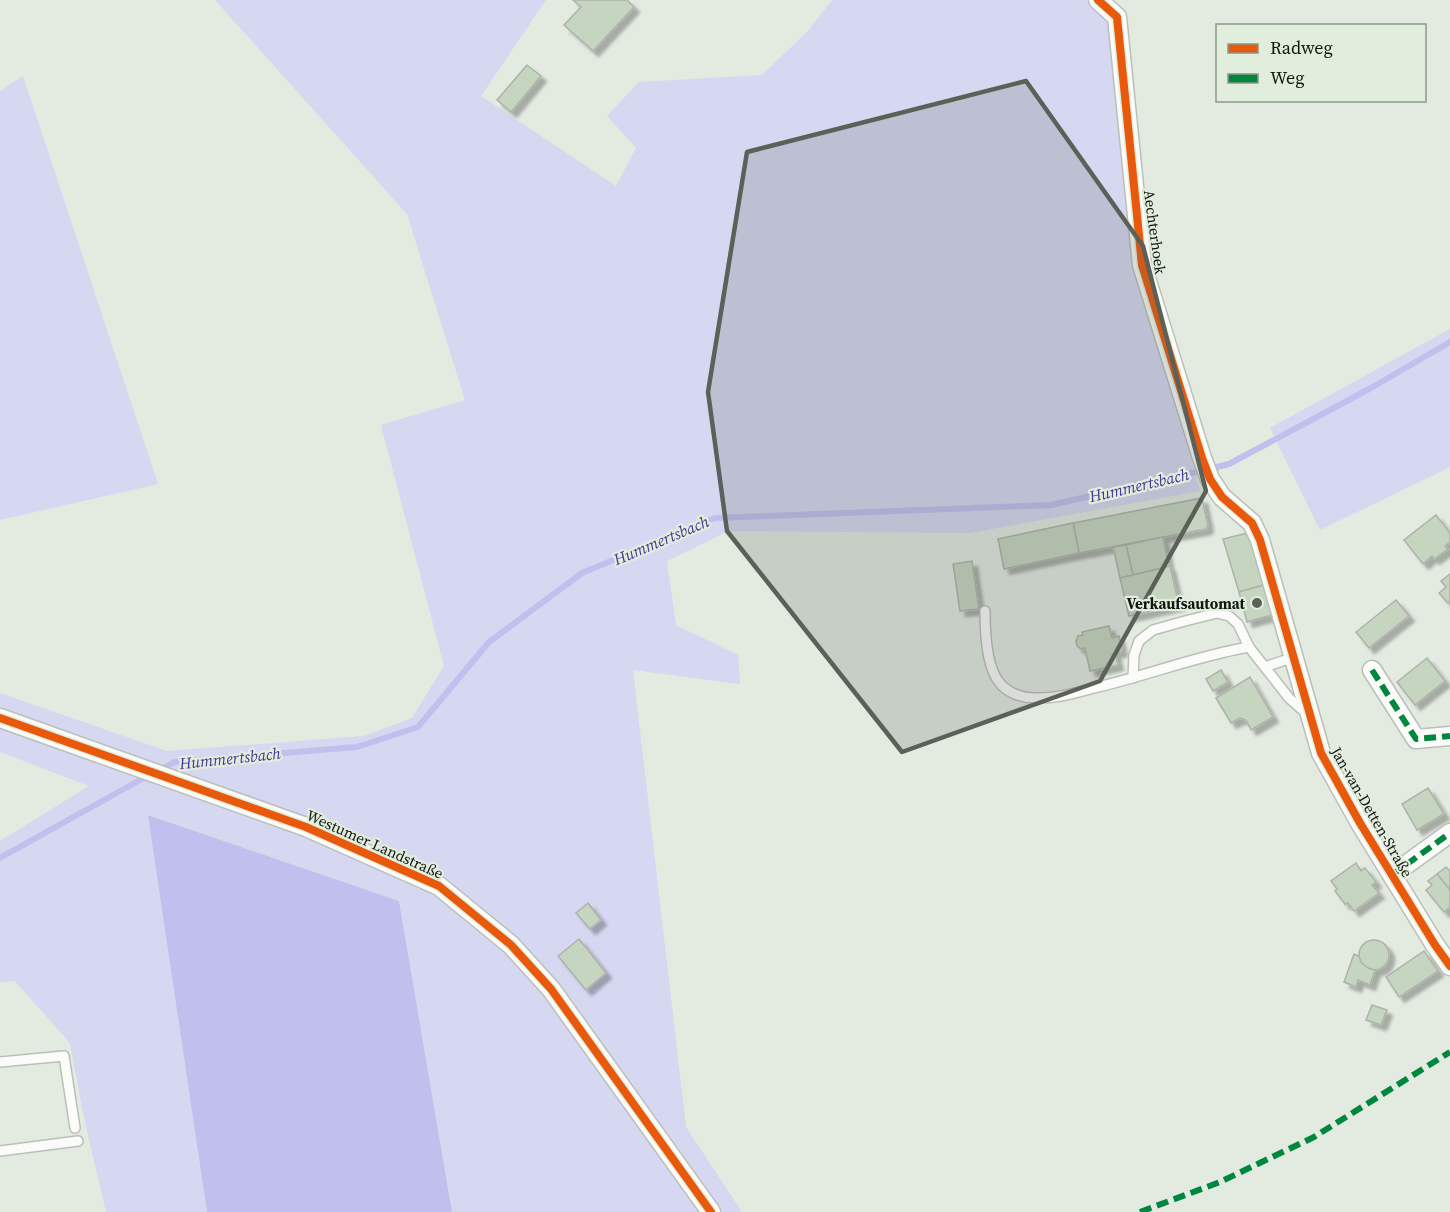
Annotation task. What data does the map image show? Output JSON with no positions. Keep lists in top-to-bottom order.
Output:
{
  "streets": {
    "street": ["Aechterhoek", "Jan-van-Detten-Straße", "Westumer Landstraße"]
  },
  "crossings": [
    ["Aechterhoek", "Jan-van-Detten-Straße"]
  ],
  "water": ["Hummertsbach"],
  "places": ["Verkaufsautomat"],
  "legend": ["Radweg", "Weg"]
}
